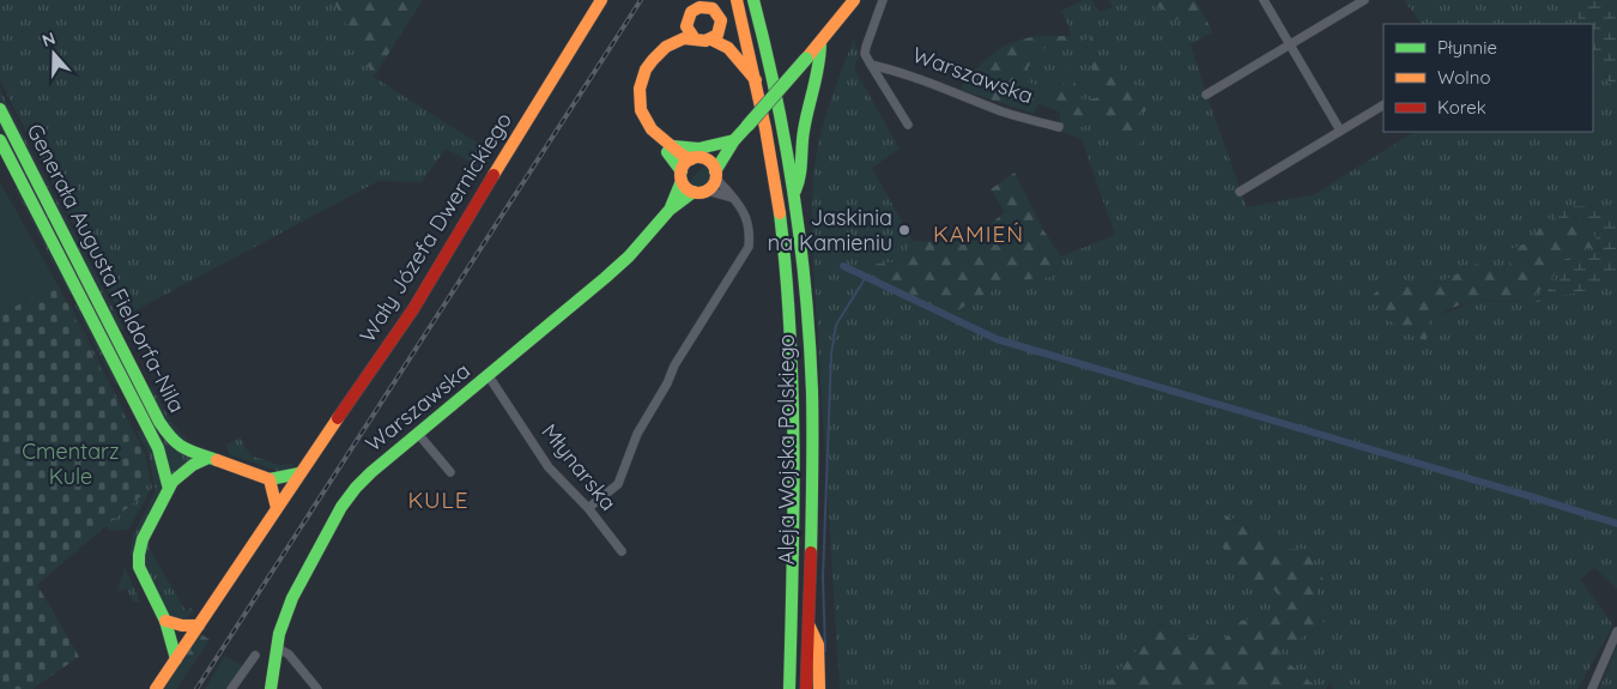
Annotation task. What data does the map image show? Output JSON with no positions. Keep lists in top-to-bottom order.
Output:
{
  "streets": {
    "street": [
      "Warszawska",
      "Wały Józefa Dwernickiego",
      "Generała Augusta Fieldorfa-Nila",
      "Aleja Wojska Polskiego",
      "Młynarska"
    ]
  },
  "crossings": [
    ["Warszawska", "Młynarska"]
  ],
  "districts": ["KAMIEŃ", "KULE"],
  "parks": ["Cmentarz Kule"],
  "places": ["Jaskinia na Kamieniu"],
  "legend": ["Płynnie", "Wolno", "Korek"],
  "north": "top"
}
